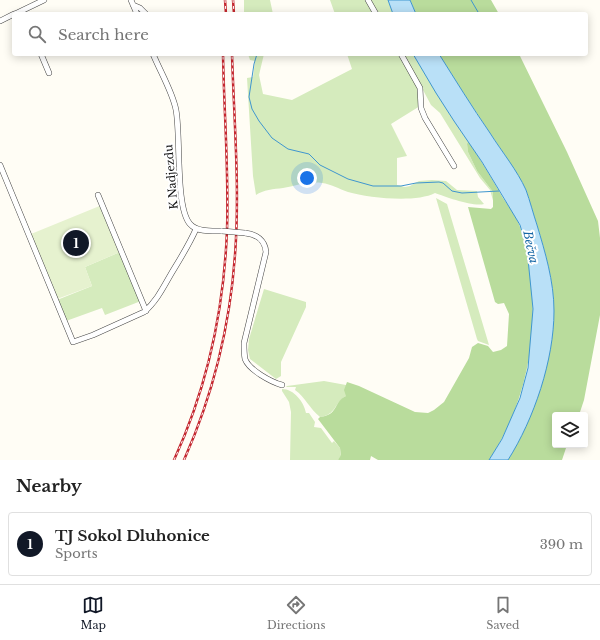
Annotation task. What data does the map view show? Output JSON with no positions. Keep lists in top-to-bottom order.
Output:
{
  "streets": {
    "street": ["K Nadjezdu"]
  },
  "water": ["Bečva"],
  "page": {
    "search": "Search here",
    "pins": "1",
    "heading": "Nearby",
    "list": [
      {
        "mark": "1",
        "name": "TJ Sokol Dluhonice",
        "note": "Sports",
        "value": "390 m"
      }
    ],
    "nav": ["Map", "Directions", "Saved"]
  }
}
